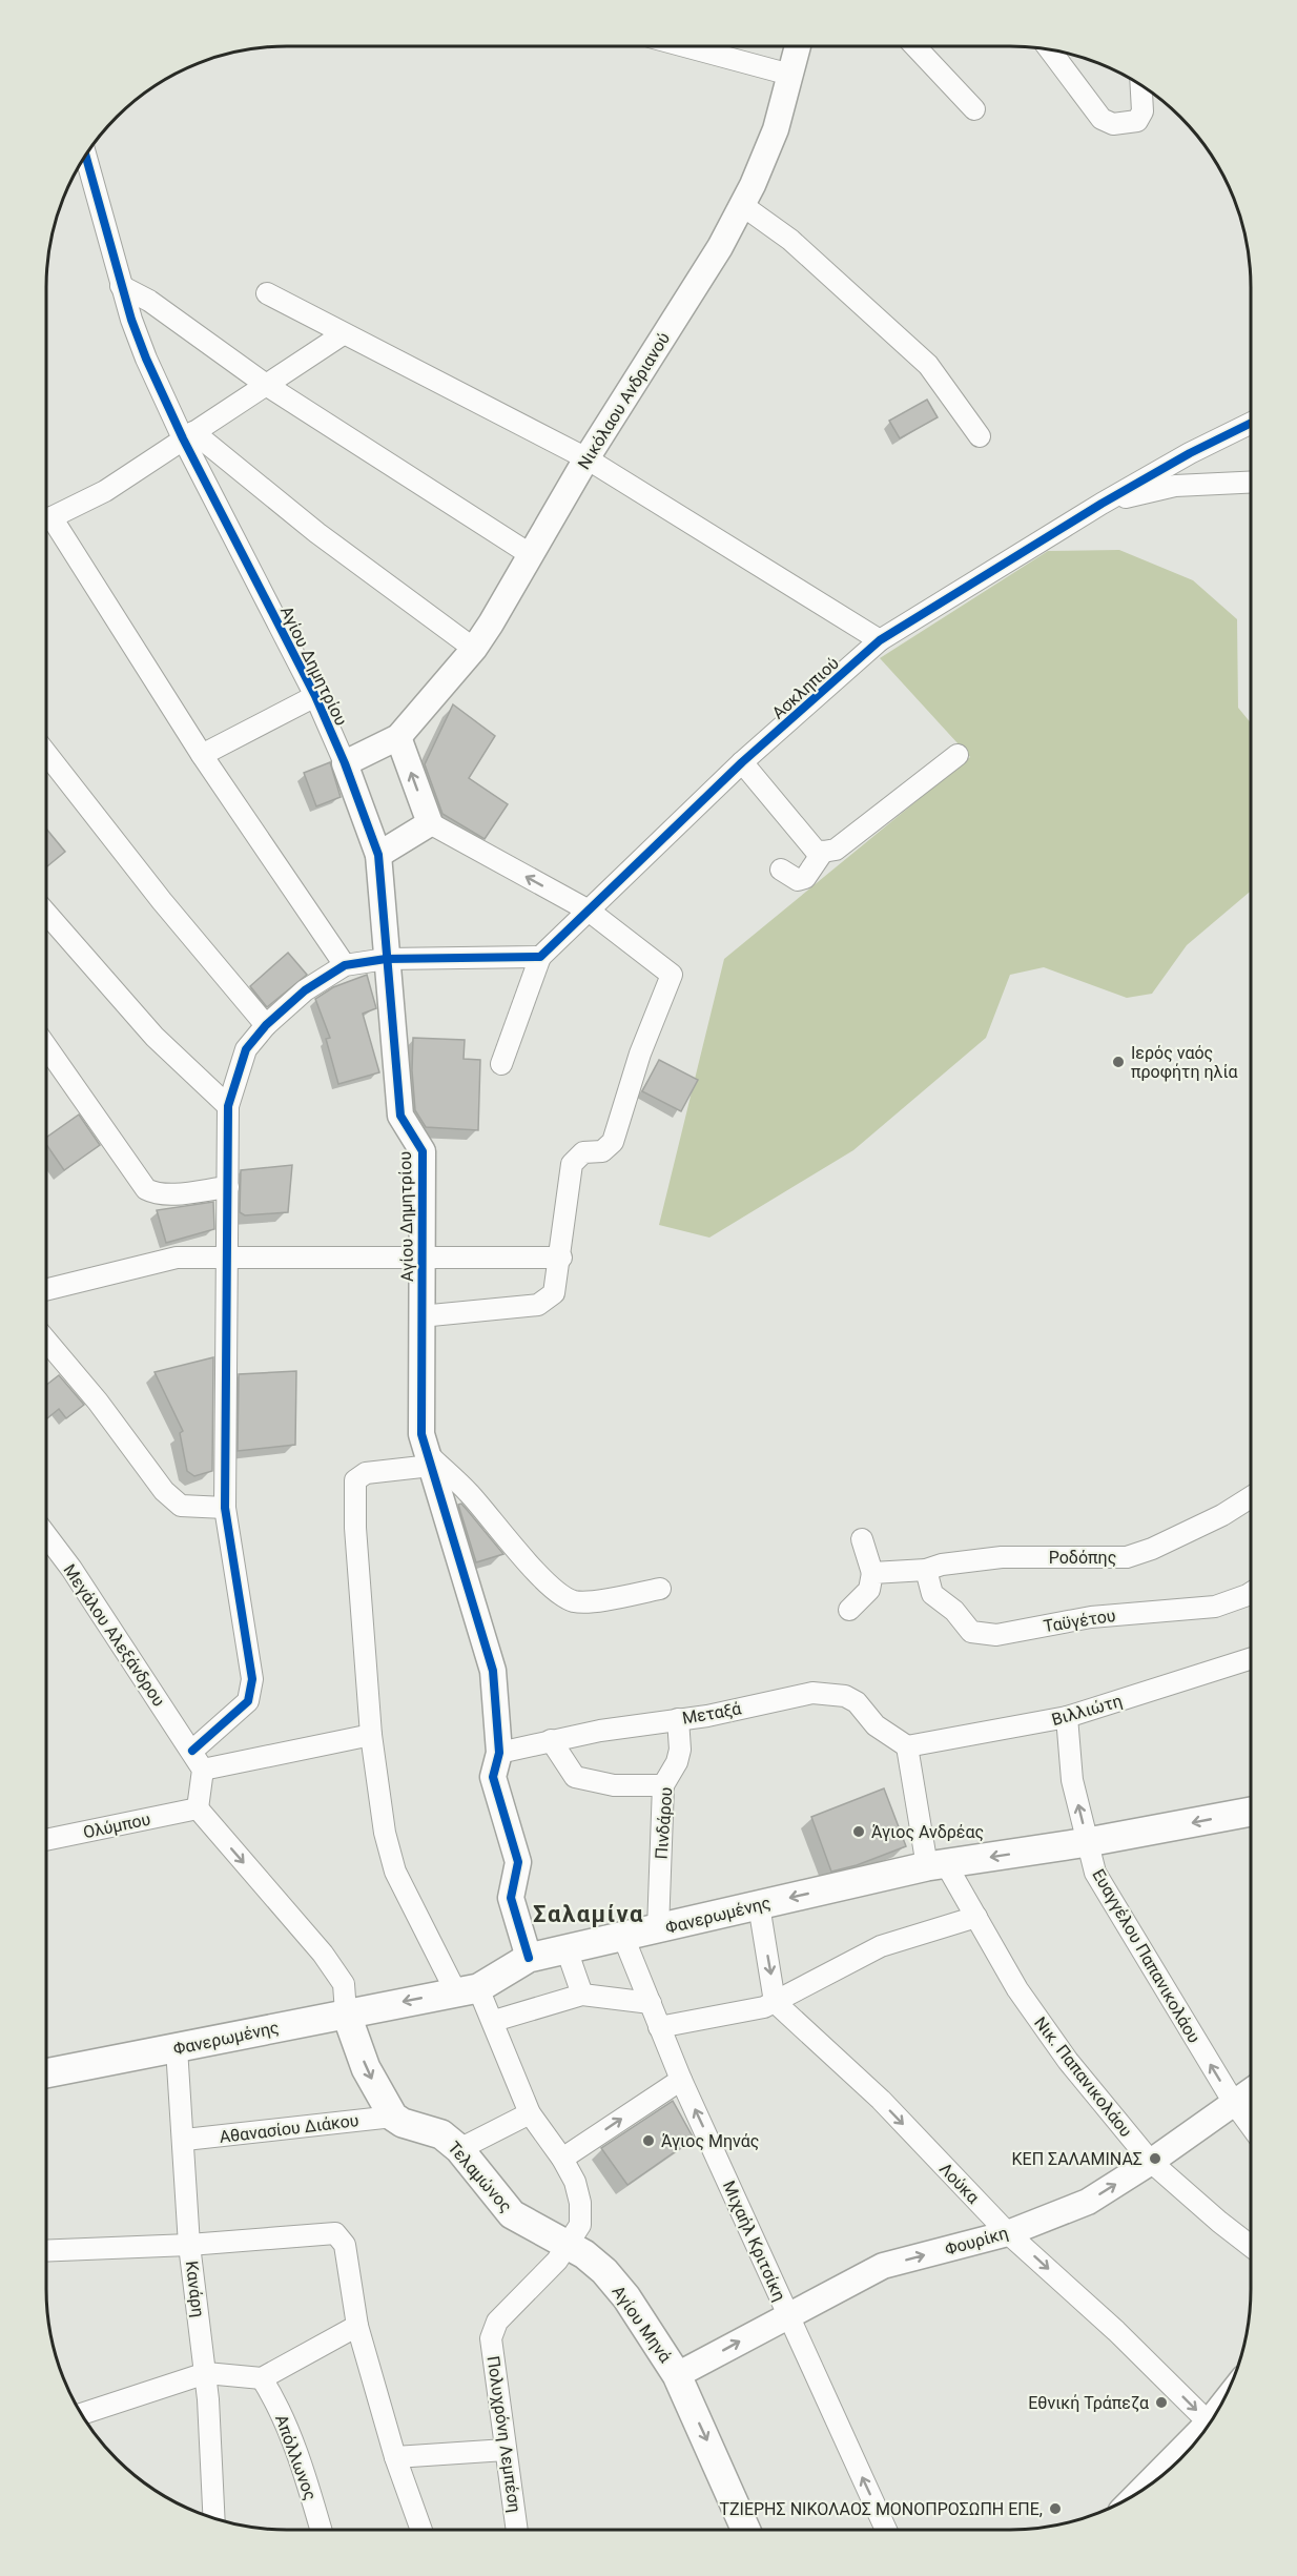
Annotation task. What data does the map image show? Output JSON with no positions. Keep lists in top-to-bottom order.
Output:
{
  "streets": {
    "main road": ["Φανερωμένης", "Τελαμώνος", "Αγίου Μηνά"],
    "street": [
      "Νικόλαου Ανδριανού",
      "Αγίου Δημητρίου",
      "Ασκληπιού",
      "Ροδόπης",
      "Ταϋγέτου",
      "Μεγάλου Αλεξάνδρου",
      "Βιλλιώτη",
      "Μεταξά",
      "Πινδάρου",
      "Ολύμπου",
      "Ευαγγέλου Παπανικολάου",
      "Νικ. Παπανικολάου",
      "Αθανασίου Διάκου",
      "Λούκα",
      "Μιχαήλ Κριτσίκη",
      "Φουρίκη",
      "Κανάρη",
      "Πολυχρόνη Λεμπέση",
      "Απόλλωνος"
    ]
  },
  "crossings": [
    ["Αγίου Δημητρίου", "Μεταξά"],
    ["Αγίου Δημητρίου", "Φανερωμένης"],
    ["Ροδόπης", "Ταϋγέτου"],
    ["Βιλλιώτη", "Μεταξά"],
    ["Βιλλιώτη", "Ευαγγέλου Παπανικολάου"],
    ["Βιλλιώτη", "Νικ. Παπανικολάου"],
    ["Μεταξά", "Πινδάρου"],
    ["Μεταξά", "Νικ. Παπανικολάου"],
    ["Πινδάρου", "Φανερωμένης"],
    ["Φανερωμένης", "Ευαγγέλου Παπανικολάου"],
    ["Φανερωμένης", "Νικ. Παπανικολάου"],
    ["Φανερωμένης", "Μιχαήλ Κριτσίκη"],
    ["Φανερωμένης", "Κανάρη"],
    ["Ευαγγέλου Παπανικολάου", "Φουρίκη"],
    ["Νικ. Παπανικολάου", "Φουρίκη"],
    ["Αθανασίου Διάκου", "Τελαμώνος"],
    ["Αθανασίου Διάκου", "Κανάρη"],
    ["Τελαμώνος", "Αγίου Μηνά"],
    ["Τελαμώνος", "Πολυχρόνη Λεμπέση"],
    ["Λούκα", "Φουρίκη"],
    ["Μιχαήλ Κριτσίκη", "Φουρίκη"],
    ["Φουρίκη", "Αγίου Μηνά"],
    ["Αγίου Μηνά", "Πολυχρόνη Λεμπέση"]
  ],
  "one_way": [
    "Φανερωμένης",
    "Ευαγγέλου Παπανικολάου",
    "Λούκα",
    "Μιχαήλ Κριτσίκη",
    "Φουρίκη",
    "Αγίου Μηνά"
  ],
  "districts": ["Σαλαμίνα"],
  "places": [
    "Ιερός ναός προφήτη ηλία",
    "Άγιος Ανδρέας",
    "Άγιος Μηνάς",
    "ΚΕΠ ΣΑΛΑΜΙΝΑΣ",
    "Εθνική Τράπεζα",
    "ΤΖΙΕΡΗΣ ΝΙΚΟΛΑΟΣ ΜΟΝΟΠΡΟΣΩΠΗ ΕΠΕ,"
  ]
}
